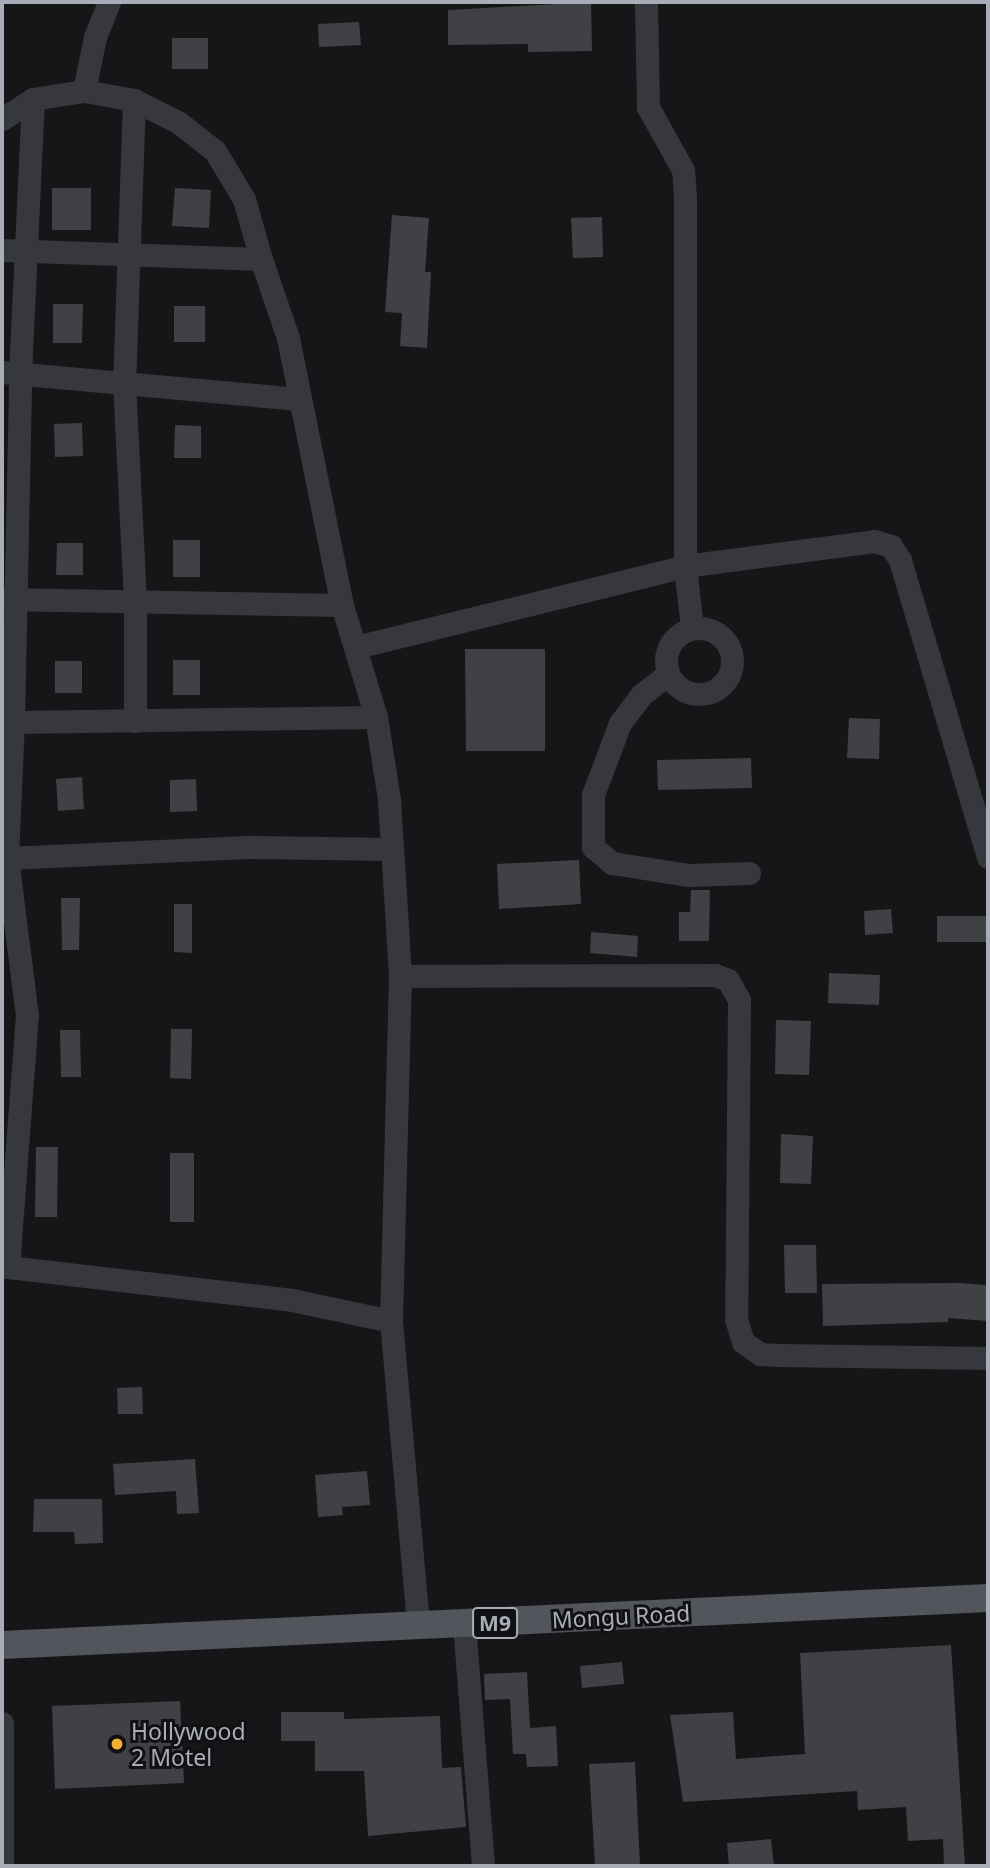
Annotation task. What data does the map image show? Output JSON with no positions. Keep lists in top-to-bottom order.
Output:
{
  "streets": {
    "main road": ["Mongu Road", "M9"]
  },
  "places": ["Hollywood 2 Motel"]
}
